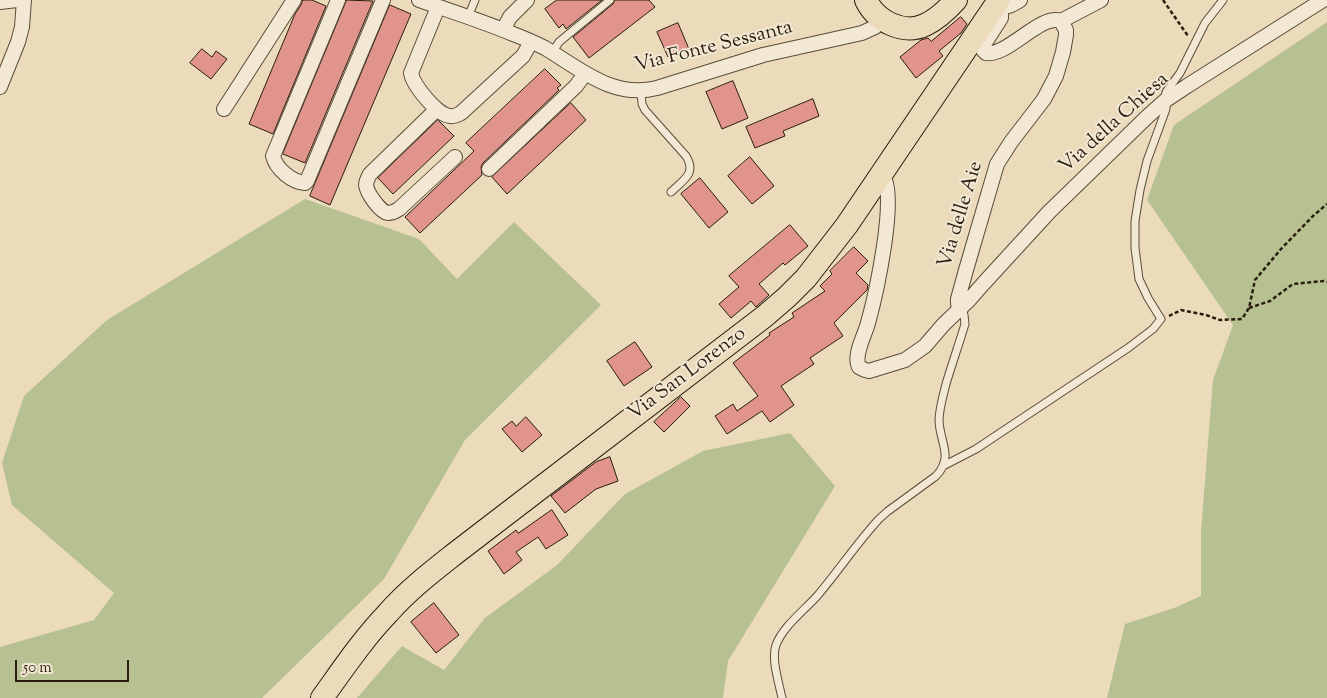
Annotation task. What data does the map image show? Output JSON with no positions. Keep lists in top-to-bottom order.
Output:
{
  "streets": {
    "main road": ["Via San Lorenzo"],
    "street": ["Via Fonte Sessanta", "Via della Chiesa", "Via delle Aie"]
  },
  "crossings": [
    ["Via della Chiesa", "Via delle Aie"],
    ["Via della Chiesa", "Via San Lorenzo"]
  ],
  "scale_bar": "50 m"
}
